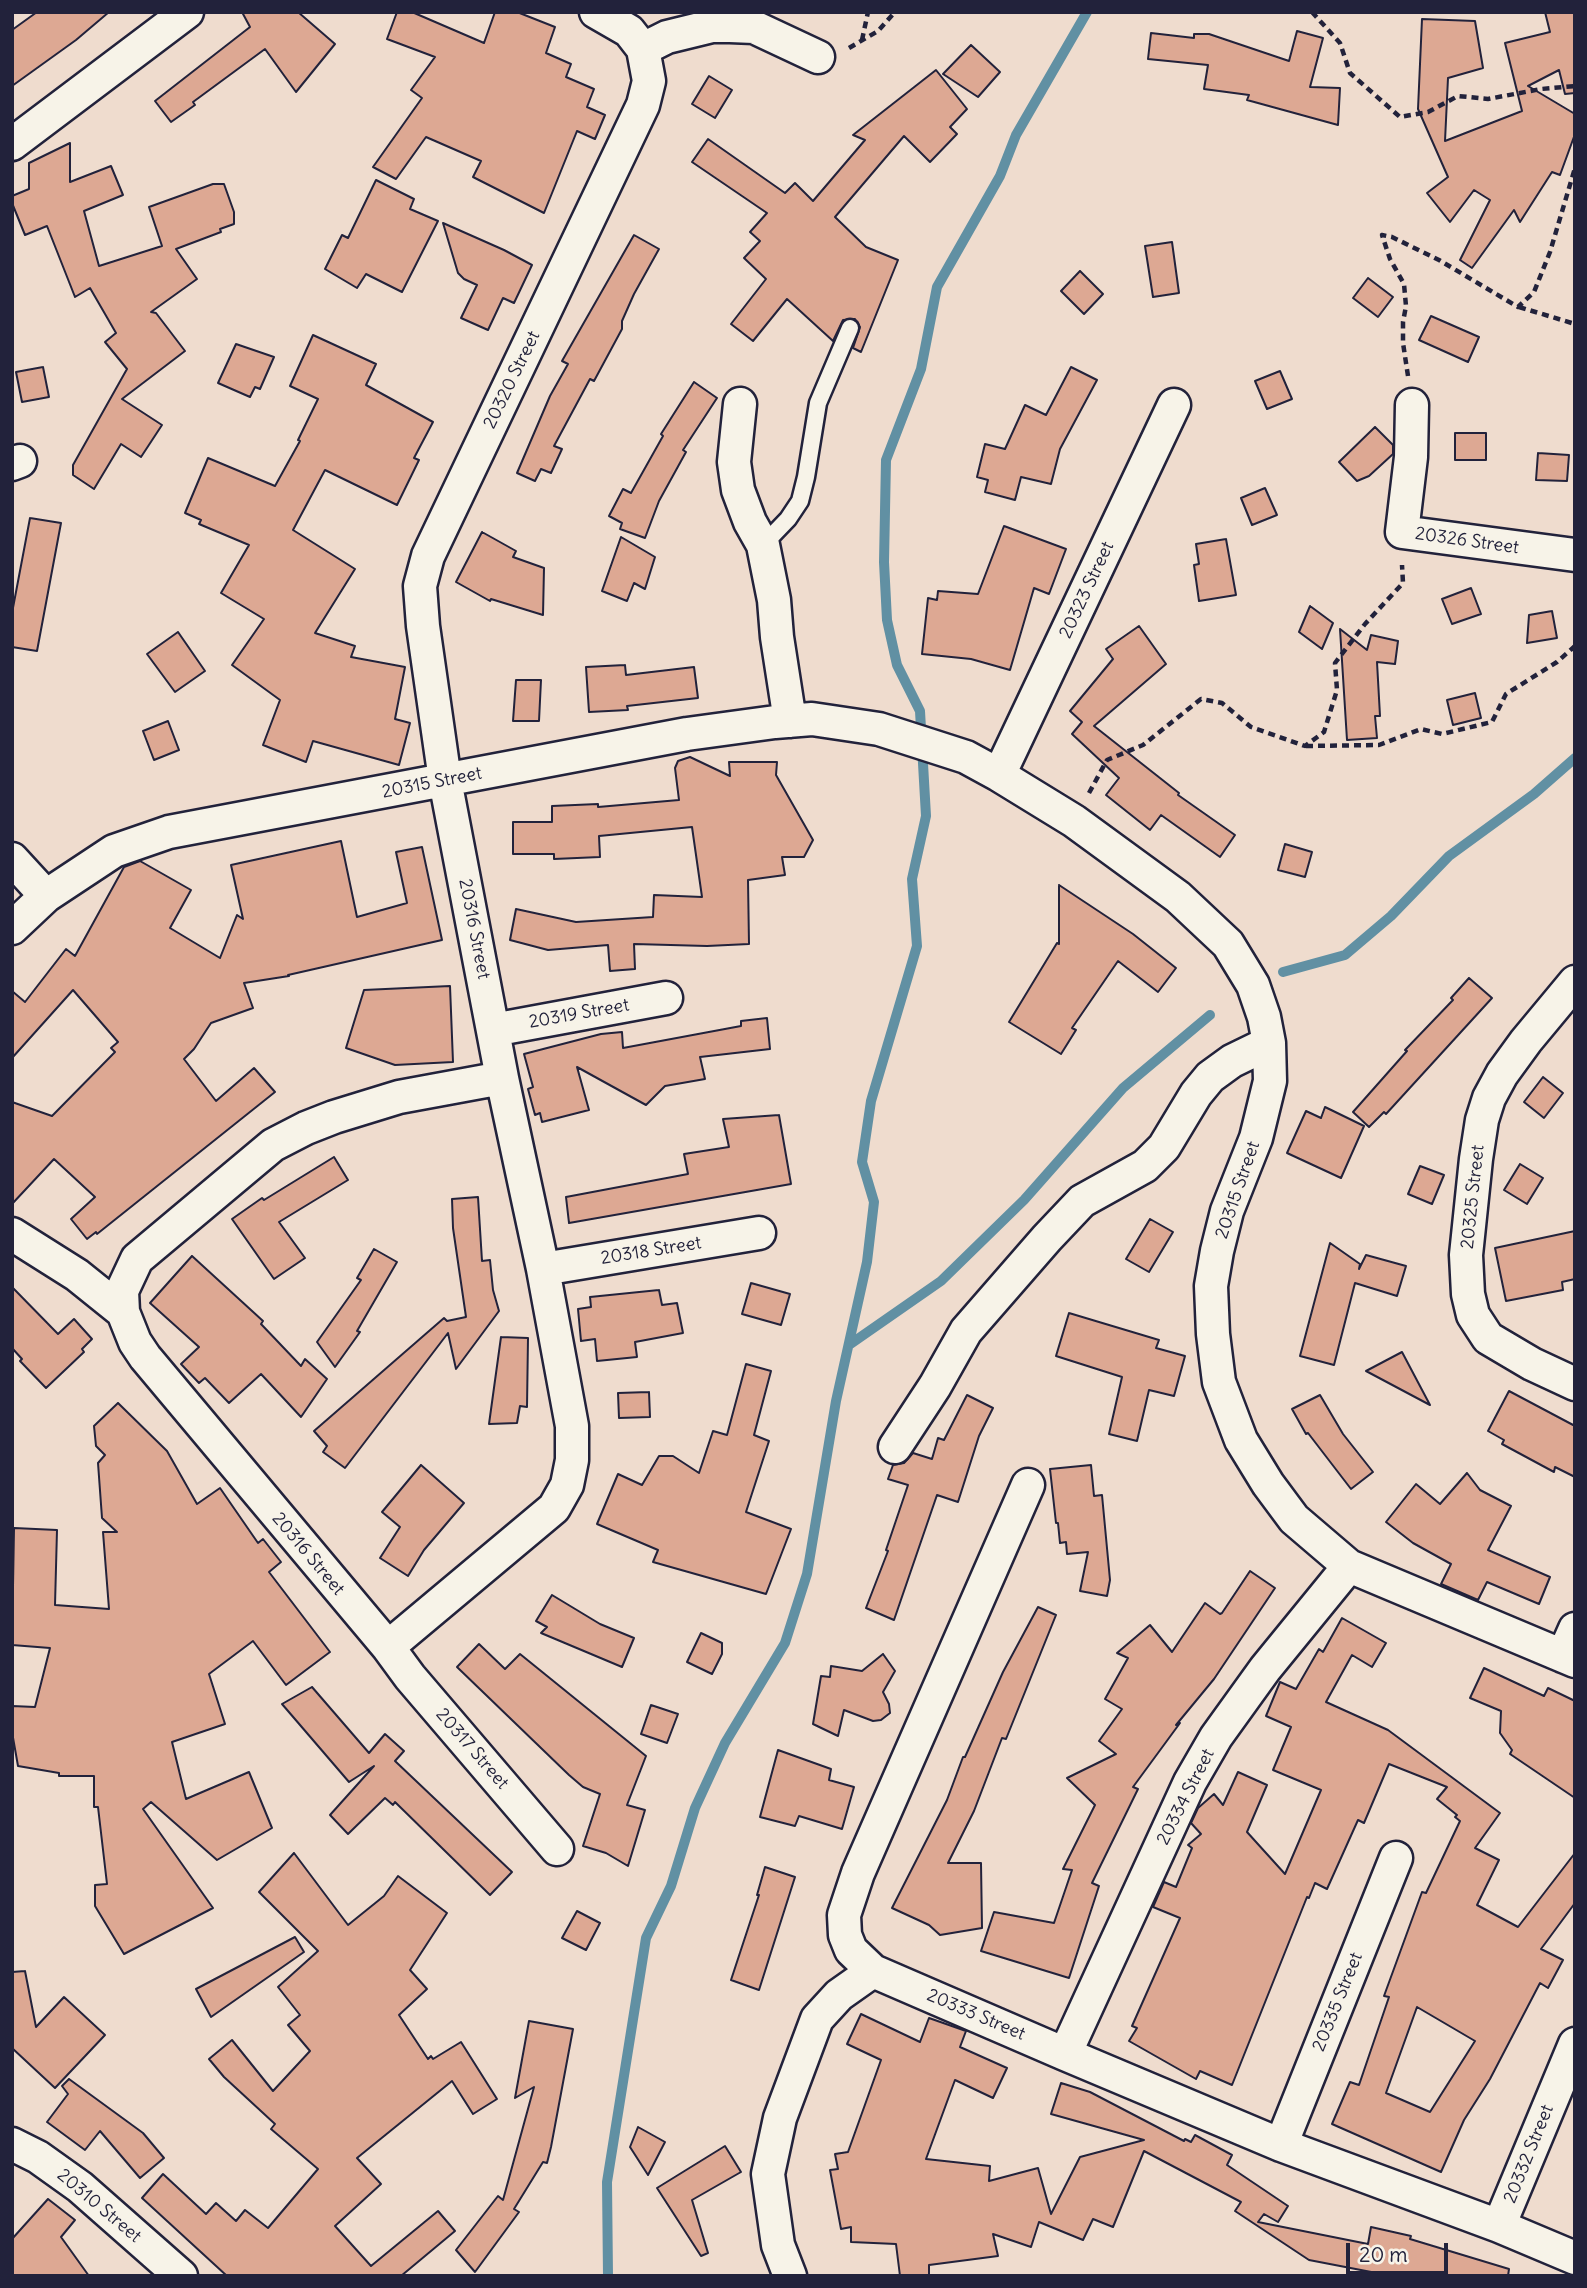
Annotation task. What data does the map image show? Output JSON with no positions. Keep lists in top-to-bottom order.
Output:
{
  "streets": {
    "street": [
      "20320 Street",
      "20326 Street",
      "20323 Street",
      "20315 Street",
      "20316 Street",
      "20319 Street",
      "20325 Street",
      "20318 Street",
      "20317 Street",
      "20334 Street",
      "20335 Street",
      "20333 Street",
      "20332 Street",
      "20310 Street"
    ]
  },
  "crossings": [
    ["20320 Street", "20315 Street"],
    ["20320 Street", "20316 Street"],
    ["20323 Street", "20315 Street"],
    ["20315 Street", "20316 Street"],
    ["20315 Street", "20334 Street"],
    ["20316 Street", "20319 Street"],
    ["20316 Street", "20318 Street"],
    ["20316 Street", "20317 Street"],
    ["20334 Street", "20333 Street"],
    ["20335 Street", "20333 Street"],
    ["20333 Street", "20332 Street"]
  ],
  "scale_bar": "20 m"
}
